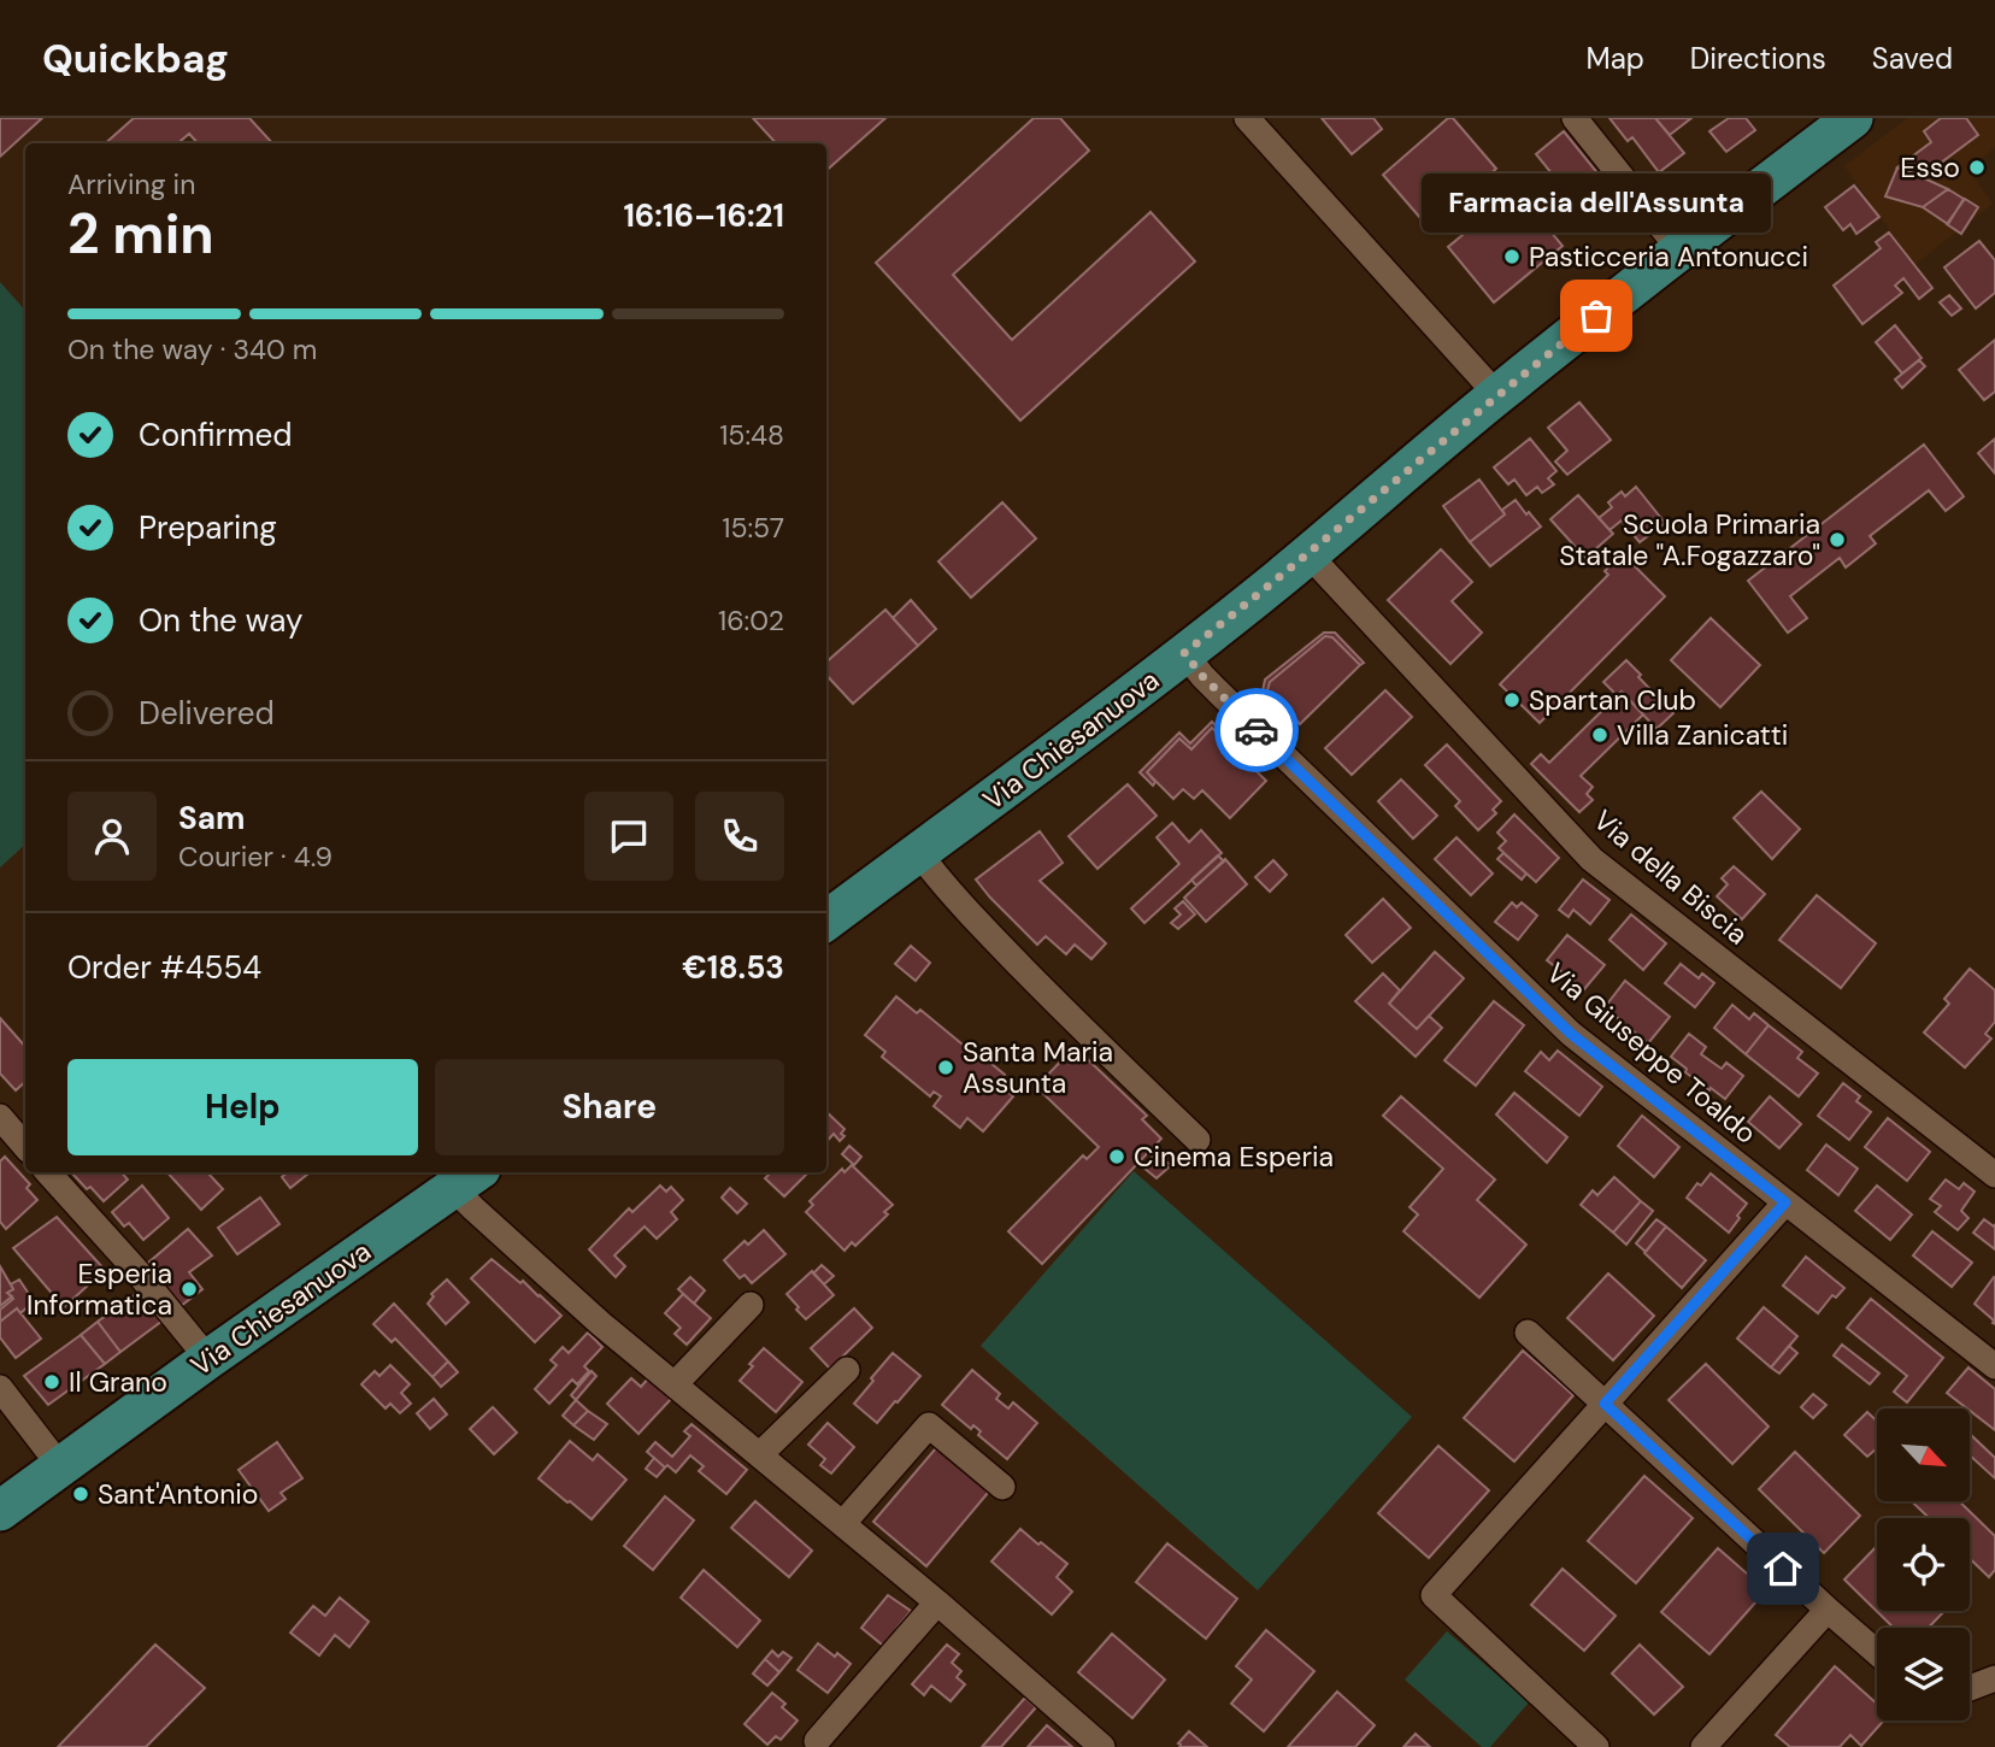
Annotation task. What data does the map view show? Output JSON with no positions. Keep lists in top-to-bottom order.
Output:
{
  "streets": {
    "main road": ["Via Chiesanuova"],
    "street": ["Via della Biscia", "Via Giuseppe Toaldo"]
  },
  "crossings": [
    ["Via Chiesanuova", "Via della Biscia"],
    ["Via Chiesanuova", "Via Giuseppe Toaldo"]
  ],
  "places": [
    "Esso",
    "Pasticceria Antonucci",
    "Farmacia dell'Assunta",
    "Scuola Primaria Statale \"A.Fogazzaro\"",
    "Spartan Club",
    "Villa Zanicatti",
    "Santa Maria Assunta",
    "Cinema Esperia",
    "Esperia Informatica",
    "Il Grano",
    "Sant'Antonio"
  ],
  "north": "bottom right",
  "page": {
    "header": "Quickbag",
    "nav": ["Map", "Directions", "Saved"],
    "heading": ["2 min", "Arriving in", "16:16–16:21"],
    "panel": [
      "Sam",
      "Courier · 4.9",
      "Order #4554",
      "€18.53"
    ],
    "bubble": "Farmacia dell'Assunta",
    "bar": "On the way · 340 m",
    "list": [
      ["Confirmed", "15:48"],
      ["Preparing", "15:57"],
      ["On the way", "16:02"],
      "Delivered"
    ],
    "buttons": ["Help", "Share"]
  }
}
